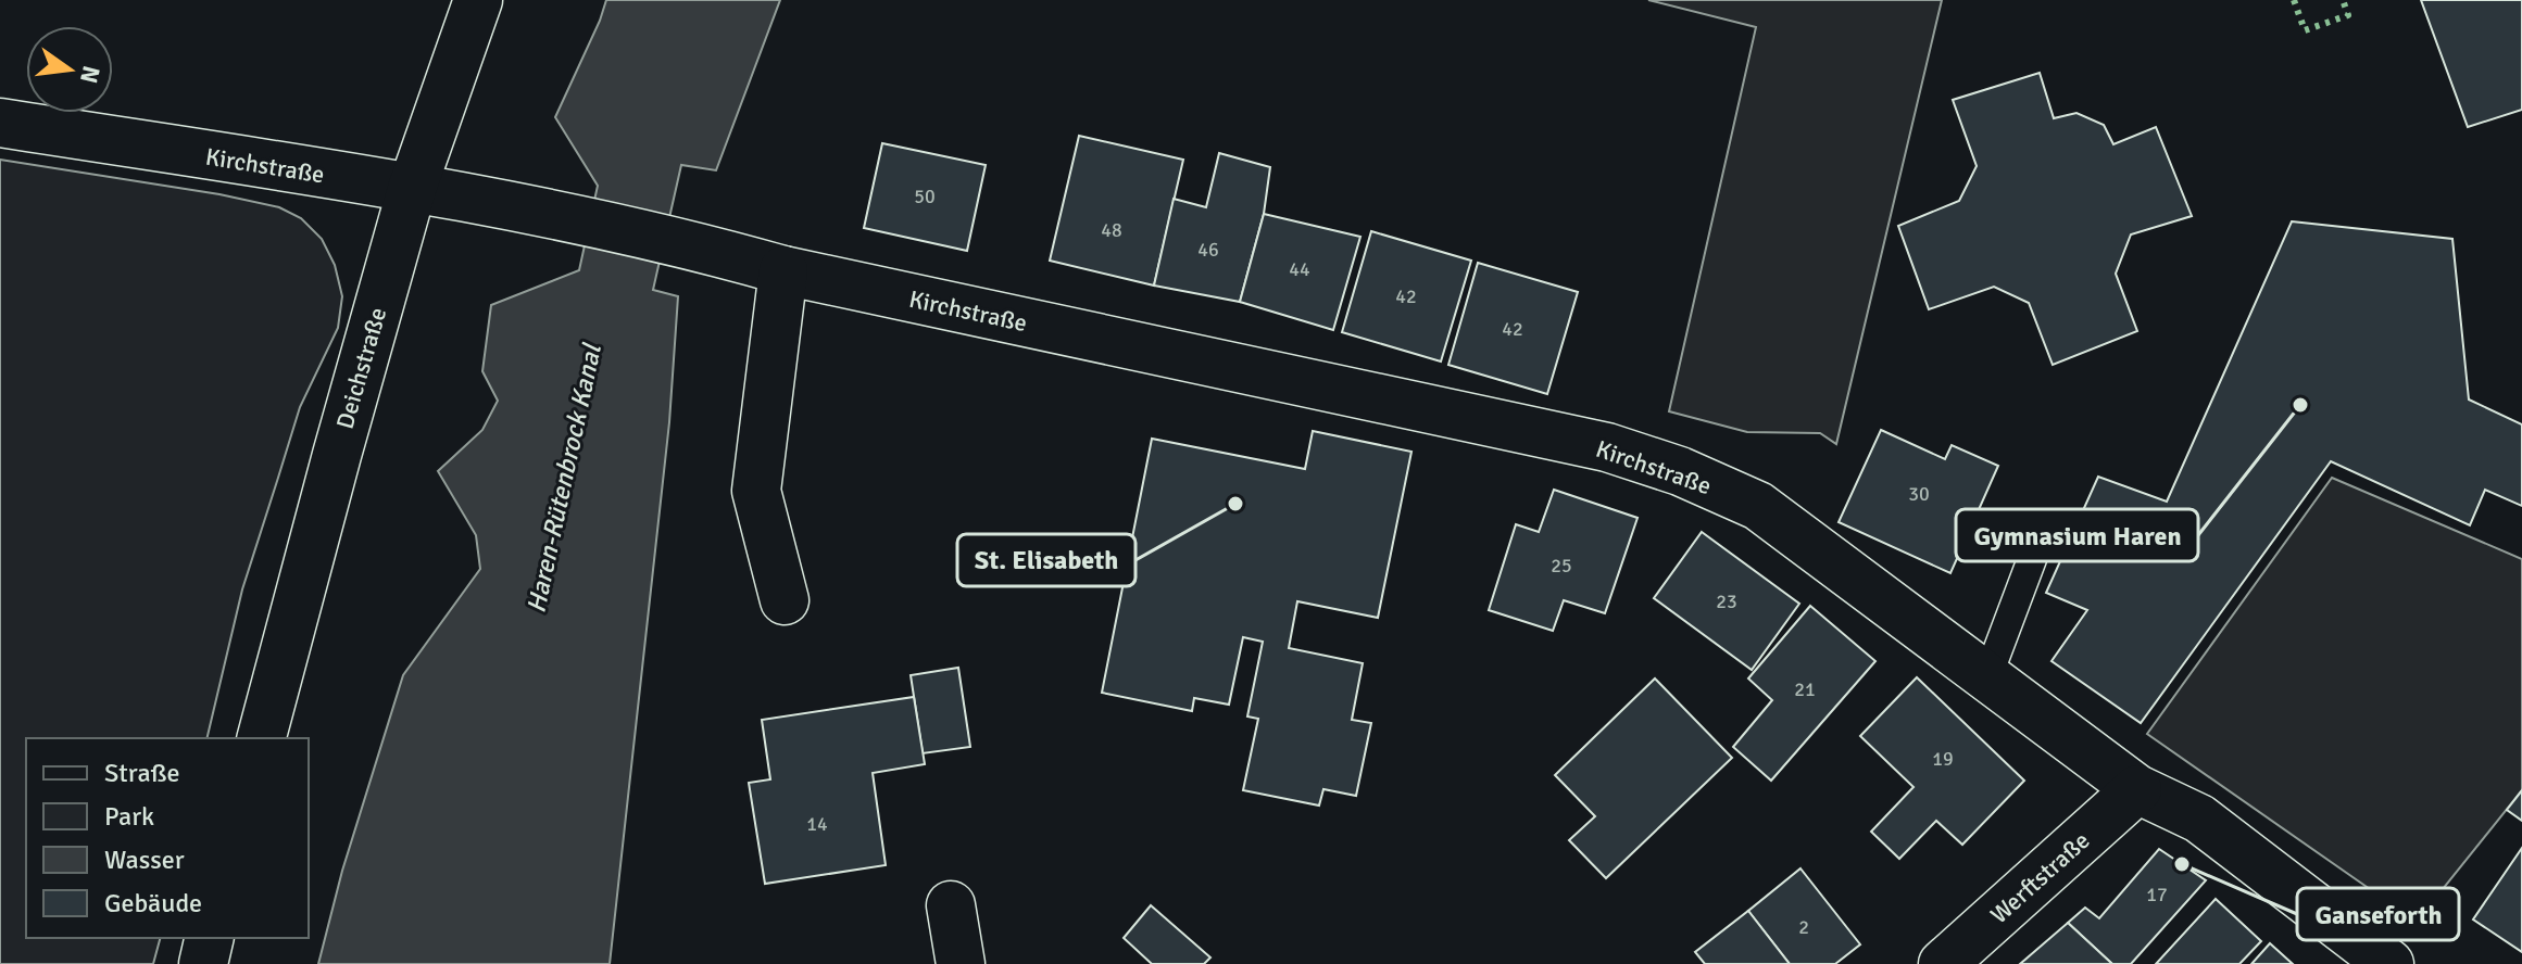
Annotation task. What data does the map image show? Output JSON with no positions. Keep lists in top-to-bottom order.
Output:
{
  "streets": {
    "street": ["Kirchstraße", "Deichstraße", "Werftstraße"]
  },
  "crossings": [
    ["Kirchstraße", "Deichstraße"],
    ["Kirchstraße", "Werftstraße"]
  ],
  "water": ["Haren-Rütenbrock Kanal"],
  "places": ["Gymnasium Haren", "St. Elisabeth", "Ganseforth"],
  "house_numbers": [
    "50",
    "48",
    "46",
    "44",
    "42",
    "42",
    "30",
    "25",
    "23",
    "21",
    "19",
    "14",
    "17",
    "2"
  ],
  "legend": [
    "Straße",
    "Park",
    "Wasser",
    "Gebäude"
  ],
  "north": "right"
}
